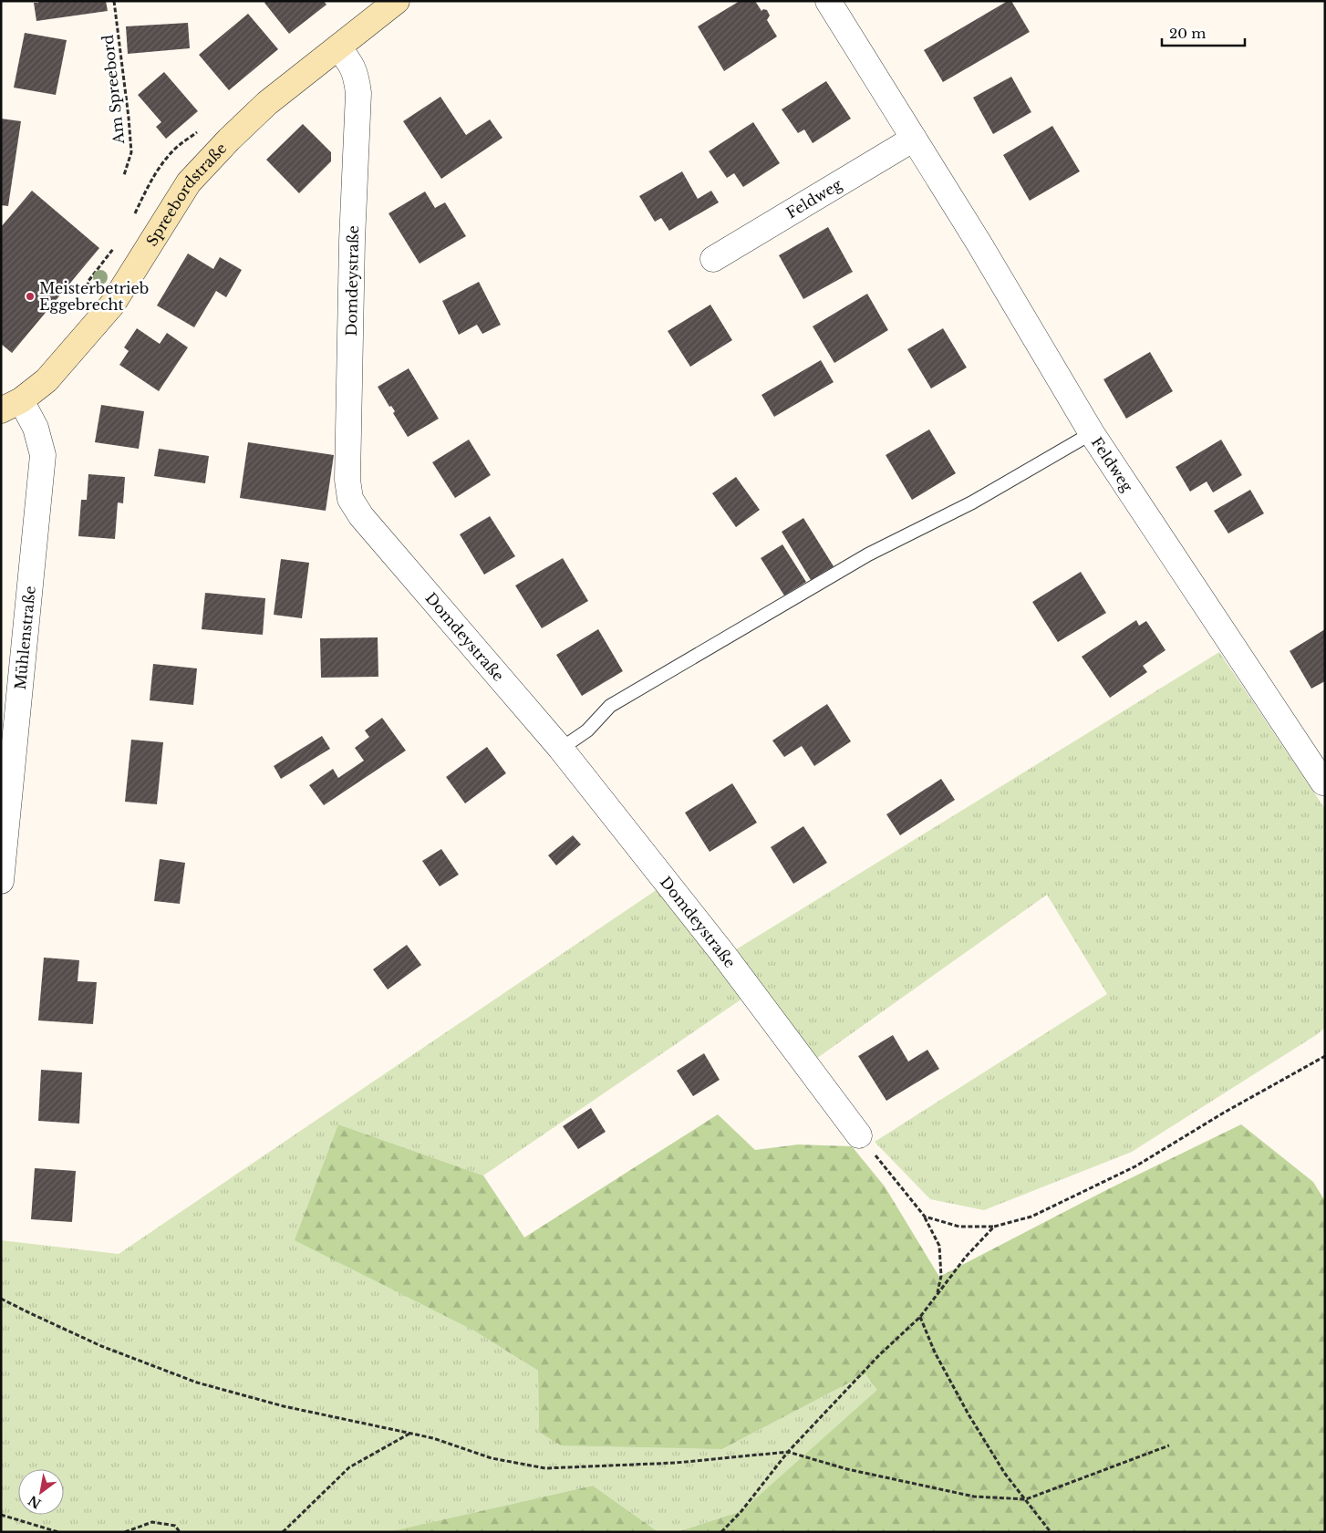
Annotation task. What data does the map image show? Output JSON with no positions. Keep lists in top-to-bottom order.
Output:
{
  "streets": {
    "main road": ["Spreebordstraße"],
    "street": ["Feldweg", "Domdeystraße", "Mühlenstraße"],
    "path": ["Am Spreebord"]
  },
  "crossings": [
    ["Spreebordstraße", "Domdeystraße"],
    ["Spreebordstraße", "Mühlenstraße"]
  ],
  "places": ["Meisterbetrieb Eggebrecht"],
  "scale_bar": "20 m",
  "north": "bottom left"
}
